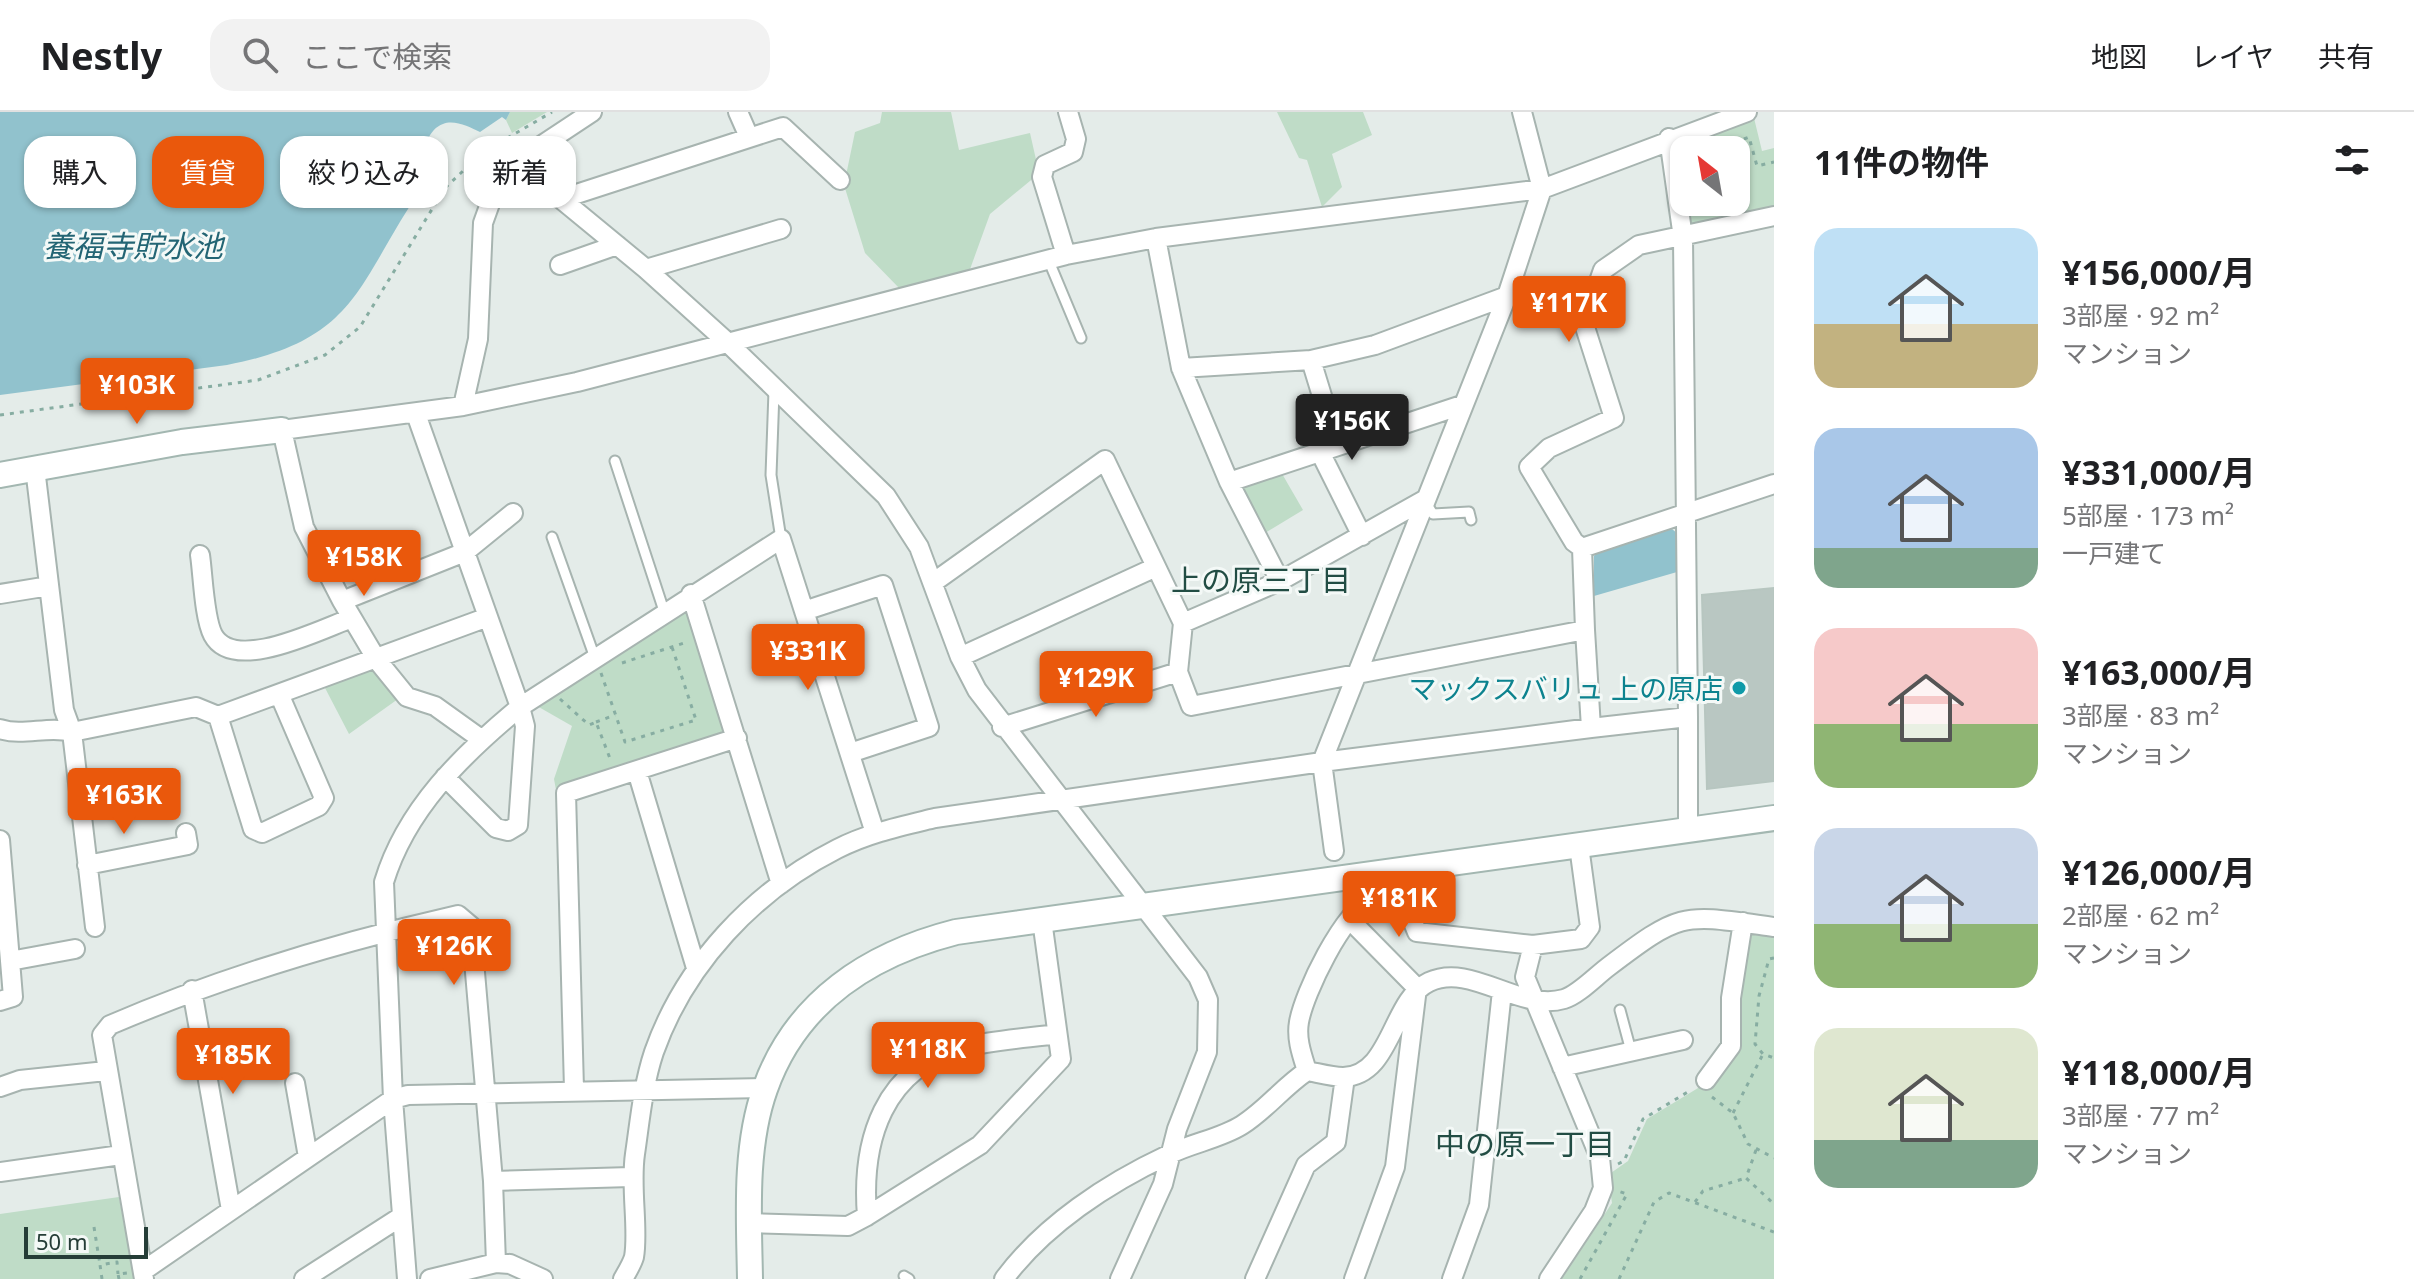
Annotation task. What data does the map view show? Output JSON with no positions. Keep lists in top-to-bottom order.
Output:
{
  "districts": ["上の原三丁目", "中の原一丁目"],
  "water": ["養福寺貯水池"],
  "places": ["マックスバリュ 上の原店"],
  "scale_bar": "50 m",
  "north": "top left",
  "page": {
    "header": "Nestly",
    "search": "ここで検索",
    "nav": ["地図", "レイヤ", "共有"],
    "heading": "11件の物件",
    "chip": [
      "購入",
      "賃貸",
      "絞り込み",
      "新着"
    ],
    "list": [
      {
        "name": "¥156,000/月",
        "note": "3部屋 · 92 m² · マンション"
      },
      {
        "name": "¥331,000/月",
        "note": "5部屋 · 173 m² · 一戸建て"
      },
      {
        "name": "¥163,000/月",
        "note": "3部屋 · 83 m² · マンション"
      },
      {
        "name": "¥126,000/月",
        "note": "2部屋 · 62 m² · マンション"
      },
      {
        "name": "¥118,000/月",
        "note": "3部屋 · 77 m² · マンション"
      }
    ],
    "price": [
      "¥117K",
      "¥103K",
      "¥156K",
      "¥158K",
      "¥331K",
      "¥129K",
      "¥163K",
      "¥181K",
      "¥126K",
      "¥118K",
      "¥185K"
    ],
    "scale": "50 m"
  }
}
